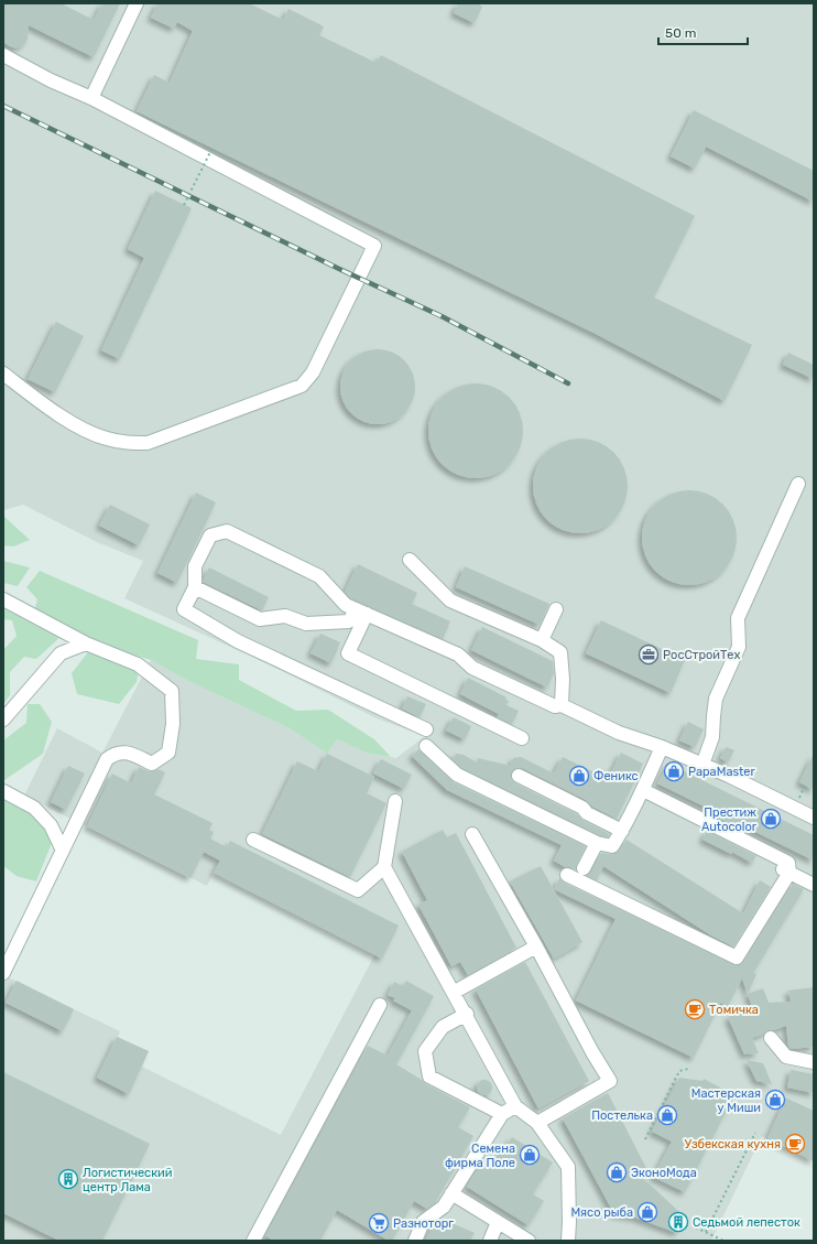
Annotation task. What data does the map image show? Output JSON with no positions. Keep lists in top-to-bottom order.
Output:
{
  "places": {
    "office": ["РосСтройТех"],
    "shop": [
      "PapaMaster",
      "Феникс",
      "Престиж Autocolor",
      "Мастерская у Миши",
      "Постелька",
      "Семена фирма Поле",
      "ЭконоМода",
      "Мясо рыба"
    ],
    "cafe": ["Томичка", "Узбекская кухня"],
    "building": ["Логистический центр Лама", "Седьмой лепесток"],
    "supermarket": ["Разноторг"]
  },
  "scale_bar": "50 m"
}
